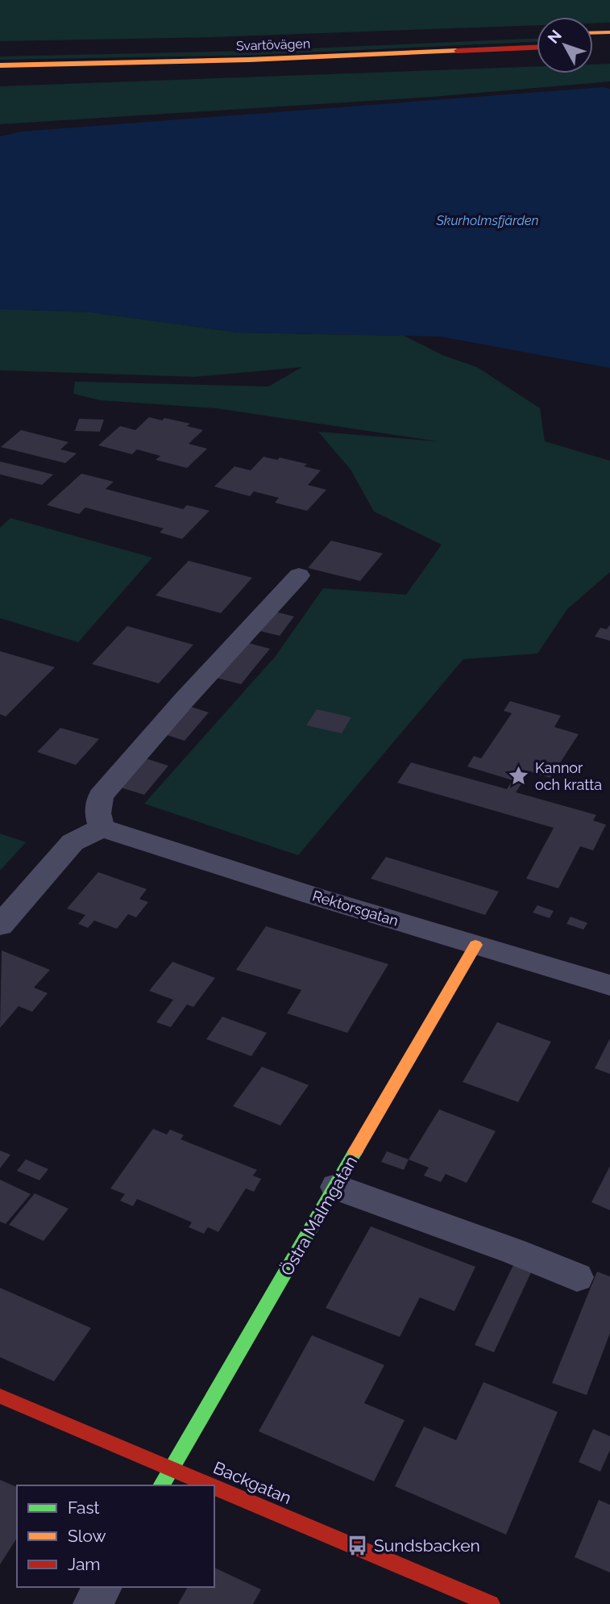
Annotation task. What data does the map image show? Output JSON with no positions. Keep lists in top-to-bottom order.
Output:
{
  "streets": {
    "main road": ["Svartövägen", "Östra Malmgatan", "Backgatan"],
    "street": ["Rektorsgatan"]
  },
  "crossings": [
    ["Rektorsgatan", "Östra Malmgatan"],
    ["Östra Malmgatan", "Backgatan"]
  ],
  "water": ["Skurholmsfjärden"],
  "places": {
    "place": ["Kannor och kratta"],
    "bus stop": ["Sundsbacken"]
  },
  "legend": ["Fast", "Slow", "Jam"],
  "north": "top left"
}
